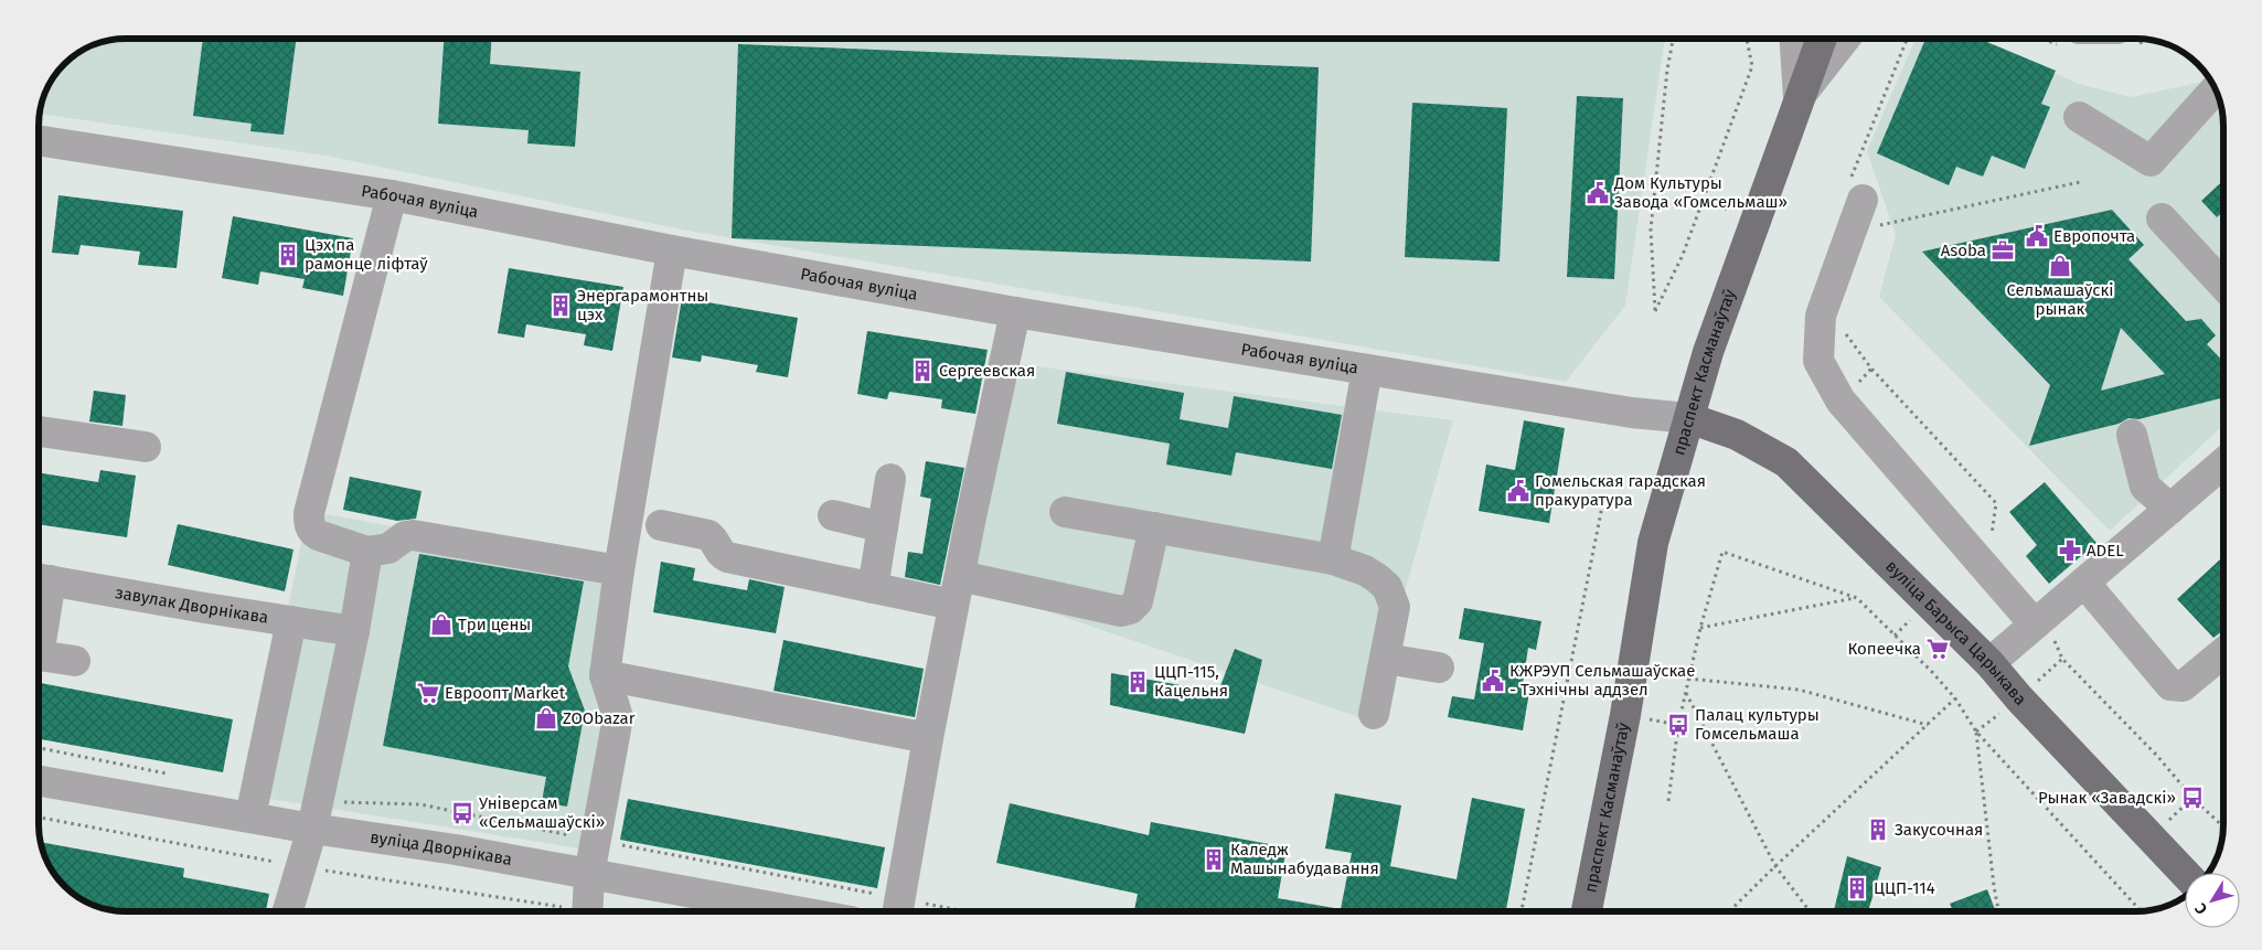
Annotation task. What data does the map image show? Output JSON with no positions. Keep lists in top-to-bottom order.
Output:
{
  "streets": {
    "main road": ["праспект Касманаўтаў", "вуліца Барыса Царыкава"],
    "street": ["Рабочая вуліца", "завулак Дворнікава", "вуліца Дворнікава"]
  },
  "crossings": [
    ["Рабочая вуліца", "праспект Касманаўтаў"],
    ["Рабочая вуліца", "вуліца Барыса Царыкава"],
    ["праспект Касманаўтаў", "вуліца Барыса Царыкава"]
  ],
  "places": {
    "public building": [
      "Дом Культуры Завода «Гомсельмаш»",
      "Европочта",
      "Гомельская гарадская пракуратура",
      "КЖРЭУП Сельмашаўскае - Тэхнічны аддзел"
    ],
    "office": ["Asoba"],
    "building": [
      "Цэх па рамонце ліфтаў",
      "Энергарамонтны цэх",
      "Сергеевская",
      "ЦЦП-115, Кацельня",
      "Закусочная",
      "Каледж Машынабудавання",
      "ЦЦП-114"
    ],
    "shop": ["Сельмашаўскі рынак", "Три цены", "ZOObazar"],
    "pharmacy": ["ADEL"],
    "supermarket": ["Копеечка", "Евроопт Market"],
    "bus stop": ["Палац культуры Гомсельмаша", "Рынак «Завадскі»", "Універсам «Сельмашаўскі»"]
  },
  "north": "bottom left"
}
